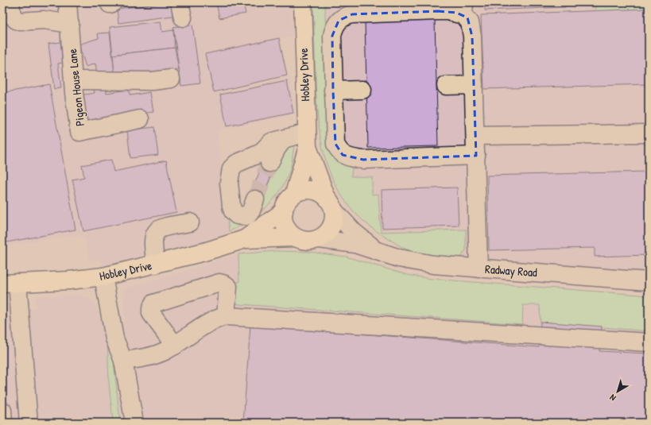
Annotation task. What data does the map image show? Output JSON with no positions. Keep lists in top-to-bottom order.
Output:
{
  "streets": {
    "main road": ["Hobley Drive"],
    "street": ["Pigeon House Lane", "Radway Road"]
  },
  "crossings": [
    ["Hobley Drive", "Radway Road"]
  ],
  "north": "bottom left"
}
